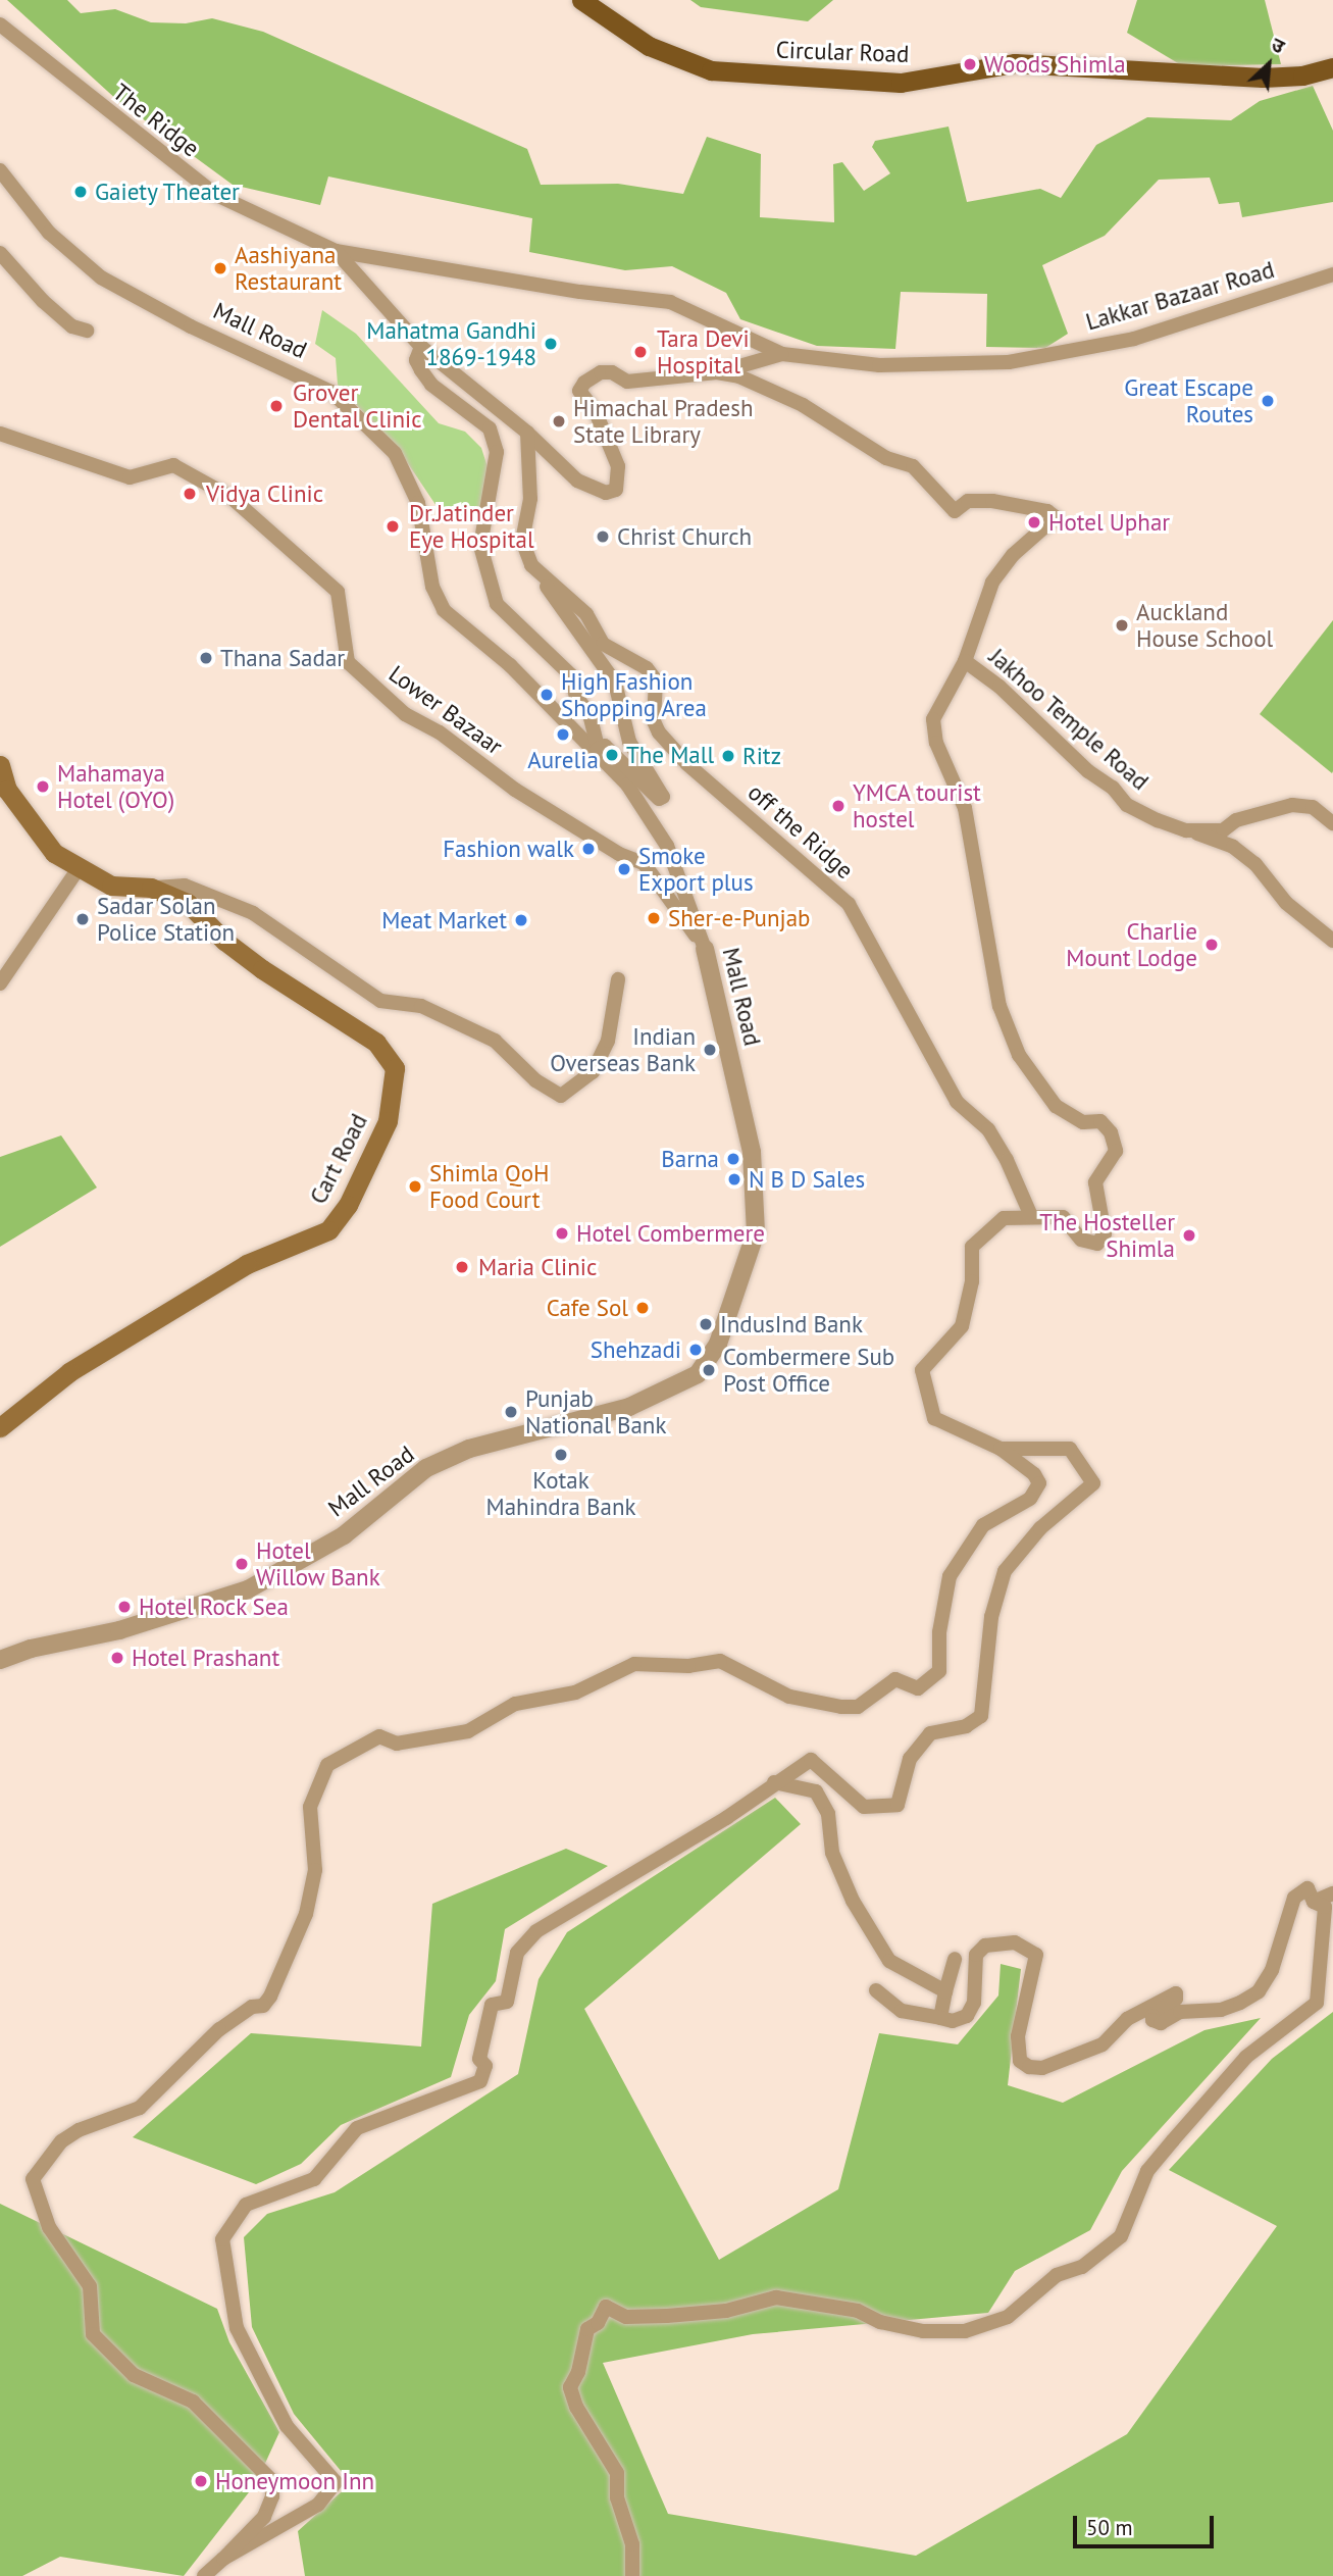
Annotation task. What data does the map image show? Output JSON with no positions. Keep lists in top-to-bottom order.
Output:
{
  "streets": {
    "main road": ["Circular Road", "Cart Road"],
    "street": [
      "The Ridge",
      "Lakkar Bazaar Road",
      "Mall Road",
      "Lower Bazaar",
      "Jakhoo Temple Road",
      "off the Ridge"
    ]
  },
  "crossings": [
    ["The Ridge", "Lakkar Bazaar Road"],
    ["The Ridge", "Jakhoo Temple Road"],
    ["Mall Road", "Lower Bazaar"]
  ],
  "places": [
    "Woods Shimla",
    "Gaiety Theater",
    "Aashiyana Restaurant",
    "Mahatma Gandhi 1869-1948",
    "Tara Devi Hospital",
    "Great Escape Routes",
    "Grover Dental Clinic",
    "Himachal Pradesh State Library",
    "Vidya Clinic",
    "Hotel Uphar",
    "Dr.Jatinder Eye Hospital",
    "Christ Church",
    "Auckland House School",
    "Thana Sadar",
    "High Fashion Shopping Area",
    "Aurelia",
    "The Mall",
    "Ritz",
    "Mahamaya Hotel (OYO)",
    "YMCA tourist hostel",
    "Fashion walk",
    "Smoke Export plus",
    "Sher-e-Punjab",
    "Sadar Solan Police Station",
    "Meat Market",
    "Charlie Mount Lodge",
    "Indian Overseas Bank",
    "Barna",
    "N B D Sales",
    "Shimla QoH Food Court",
    "Hotel Combermere",
    "The Hosteller Shimla",
    "Maria Clinic",
    "Cafe Sol",
    "IndusInd Bank",
    "Shehzadi",
    "Combermere Sub Post Office",
    "Punjab National Bank",
    "Kotak Mahindra Bank",
    "Hotel Willow Bank",
    "Hotel Rock Sea",
    "Hotel Prashant",
    "Honeymoon Inn"
  ],
  "scale_bar": "50 m",
  "north": "top right"
}
